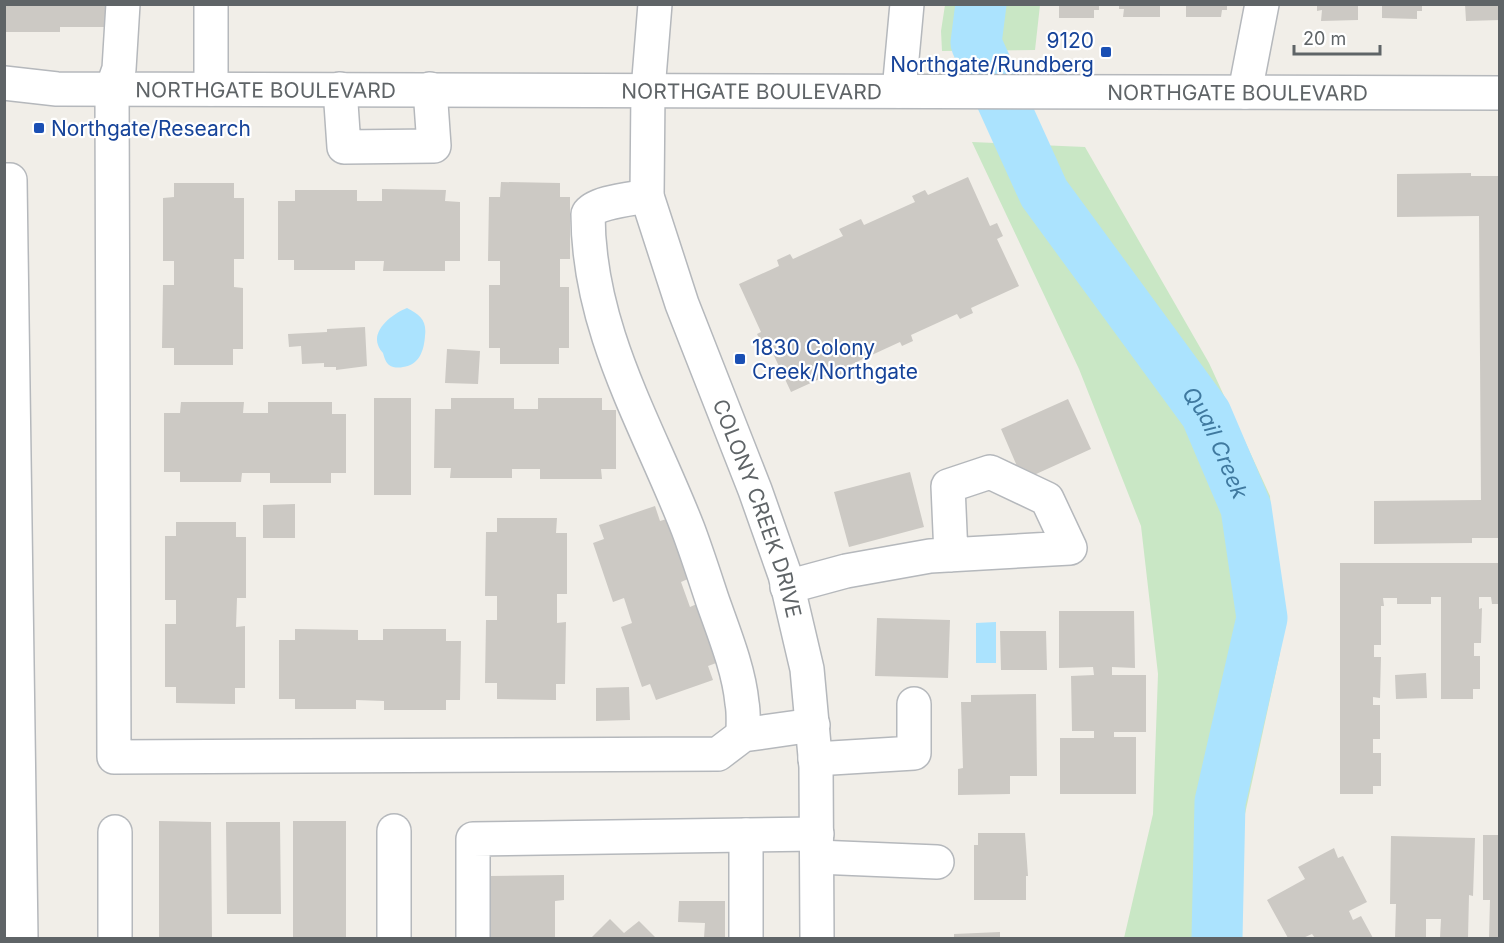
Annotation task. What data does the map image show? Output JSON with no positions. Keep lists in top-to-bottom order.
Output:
{
  "streets": {
    "street": ["NORTHGATE BOULEVARD", "COLONY CREEK DRIVE"]
  },
  "crossings": [
    ["NORTHGATE BOULEVARD", "COLONY CREEK DRIVE"]
  ],
  "water": ["Quail Creek"],
  "places": {
    "transit": ["9120 Northgate/Rundberg", "Northgate/Research", "1830 Colony Creek/Northgate"]
  },
  "scale_bar": "20 m"
}
